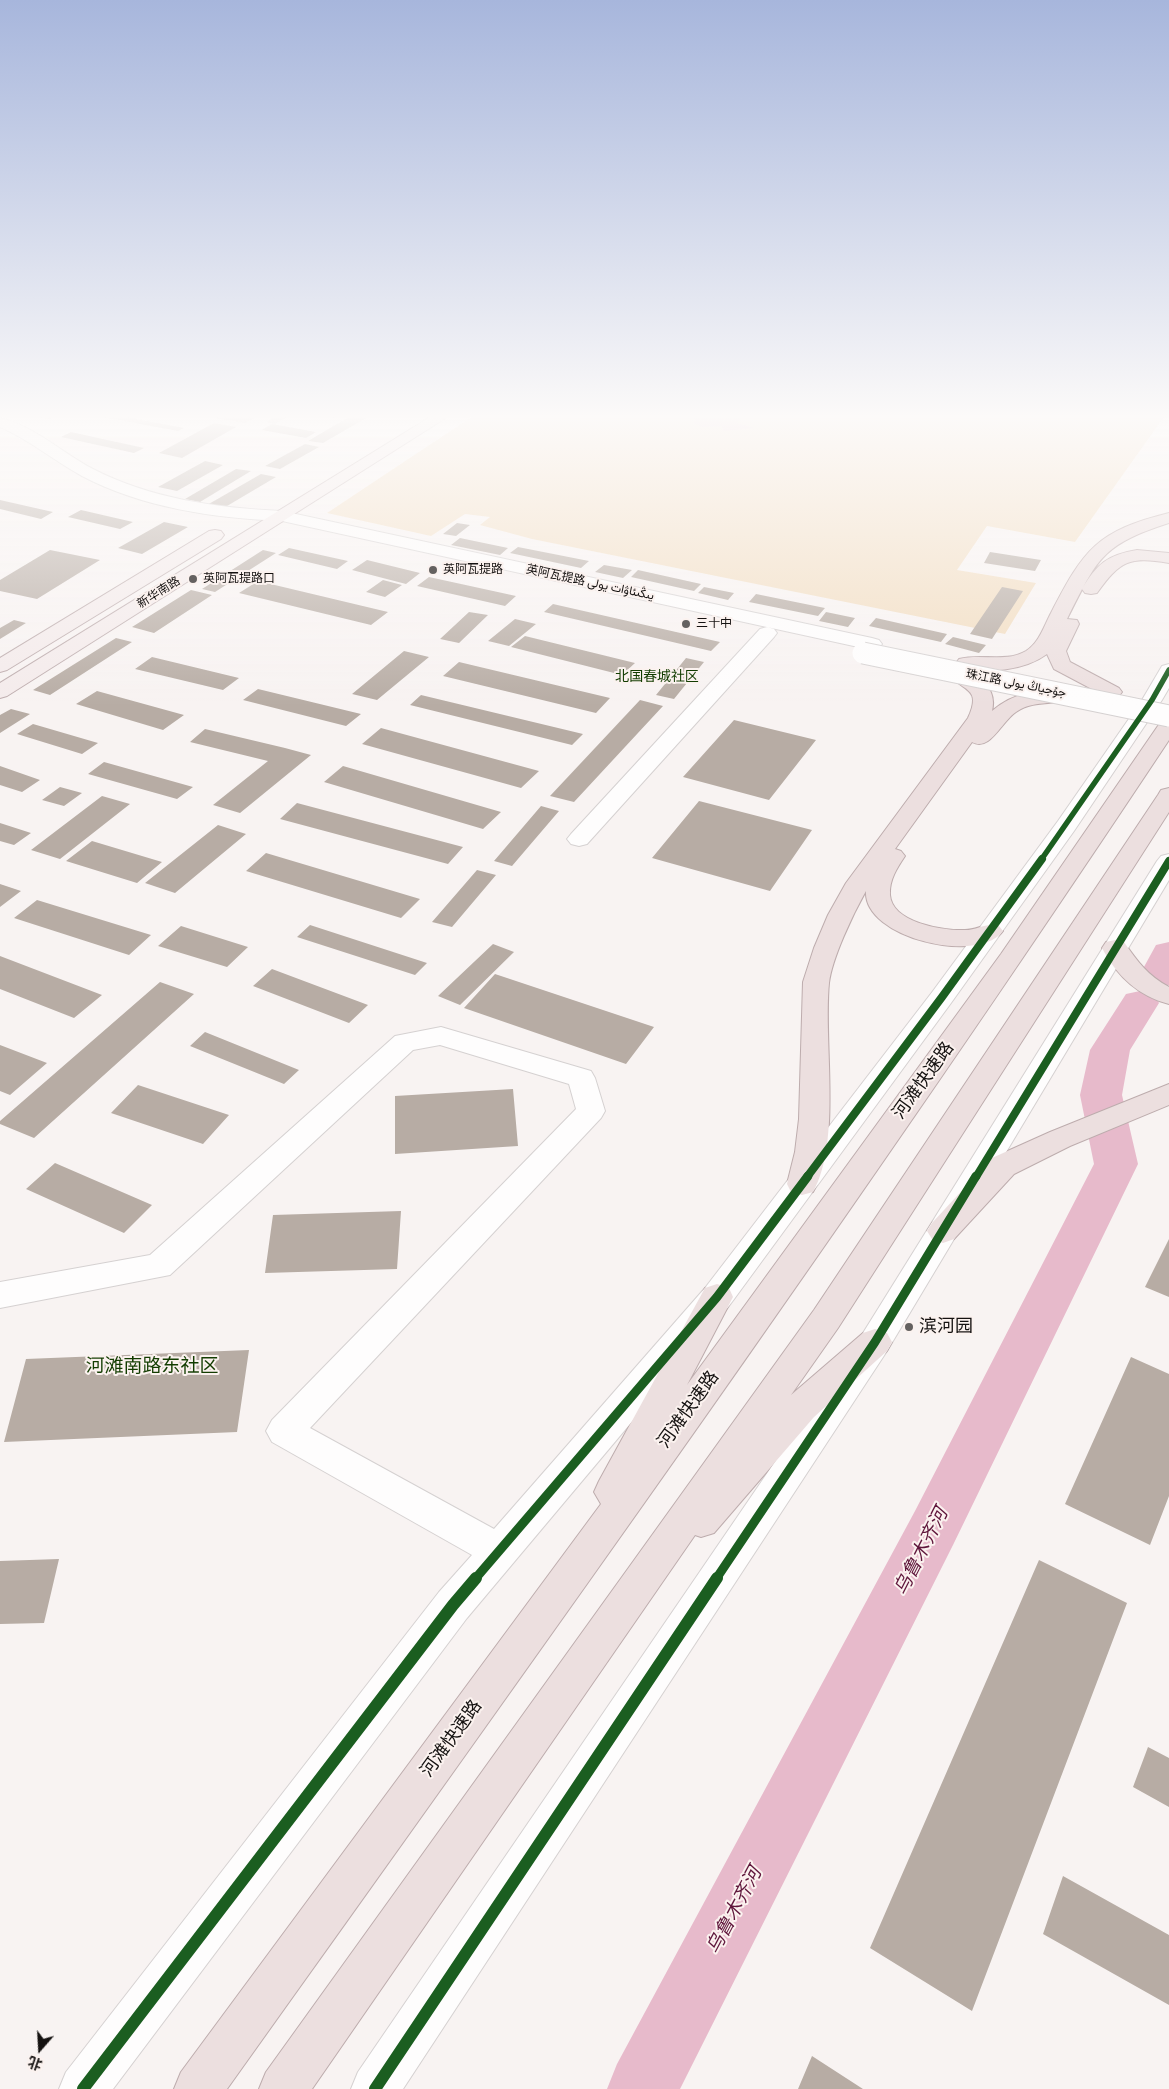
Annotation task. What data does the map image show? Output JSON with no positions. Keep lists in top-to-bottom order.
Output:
{
  "streets": {
    "highway": ["河滩快速路"],
    "main road": ["新华南路"],
    "street": ["英阿瓦提路 يىڭىئاۋات يولى", "珠江路 جۇجياڭ يولى"]
  },
  "crossings": [
    ["英阿瓦提路 يىڭىئاۋات يولى", "新华南路"],
    ["英阿瓦提路 يىڭىئاۋات يولى", "珠江路 جۇجياڭ يولى"]
  ],
  "districts": ["北国春城社区", "河滩南路东社区"],
  "water": ["乌鲁木齐河"],
  "places": [
    "英阿瓦提路",
    "英阿瓦提路口",
    "三十中",
    "滨河园"
  ],
  "north": "bottom"
}
